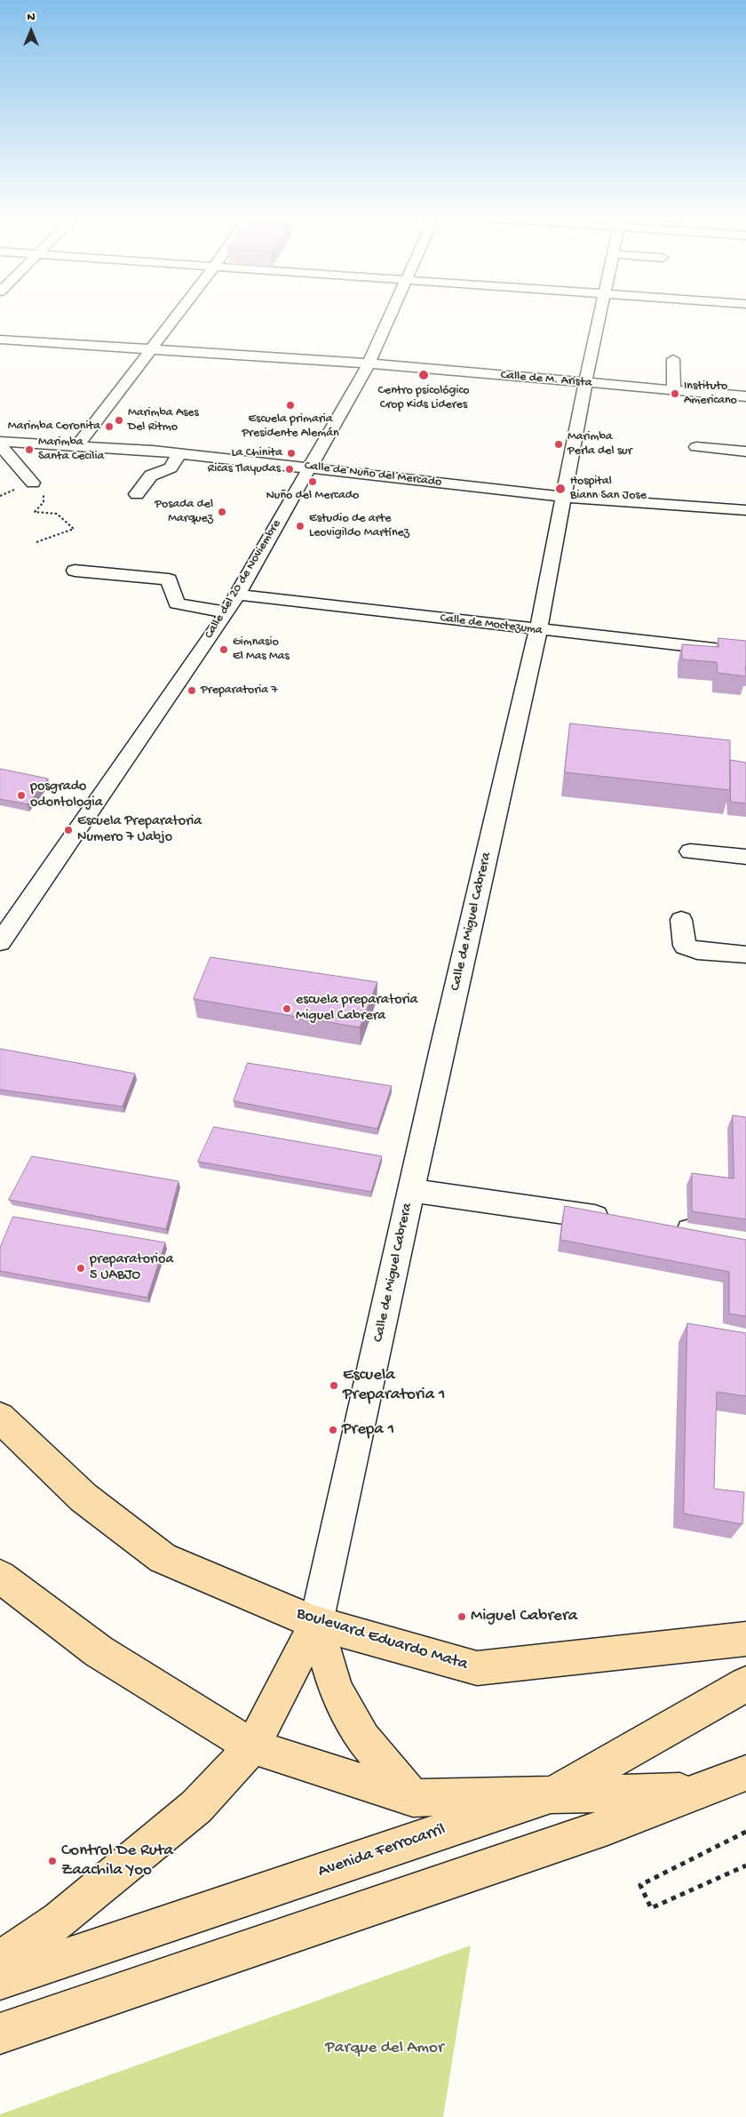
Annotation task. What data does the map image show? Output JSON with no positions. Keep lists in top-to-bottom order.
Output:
{
  "streets": {
    "main road": ["Boulevard Eduardo Mata", "Avenida Ferrocarril"],
    "street": [
      "Calle de M. Arista",
      "Calle de Nuño del Mercado",
      "Calle del 20 de Noviembre",
      "Calle de Moctezuma",
      "Calle de Miguel Cabrera"
    ]
  },
  "crossings": [
    ["Calle de M. Arista", "Calle del 20 de Noviembre"],
    ["Calle de M. Arista", "Calle de Miguel Cabrera"],
    ["Calle de Nuño del Mercado", "Calle del 20 de Noviembre"],
    ["Calle de Nuño del Mercado", "Calle de Miguel Cabrera"],
    ["Calle del 20 de Noviembre", "Calle de Moctezuma"],
    ["Calle de Moctezuma", "Calle de Miguel Cabrera"],
    ["Calle de Miguel Cabrera", "Boulevard Eduardo Mata"]
  ],
  "parks": ["Parque del Amor"],
  "places": [
    "Centro psicológico Crop Kids Lideres",
    "Instituto Americano",
    "Escuela primaria Presidente Alemán",
    "Marimba Ases Del Ritmo",
    "Marimba Coronita",
    "Marimba Perla del sur",
    "Marimba Santa Cecilia",
    "La Chinita",
    "Ricas Tlayudas",
    "Nuño del Mercado",
    "Hospital Biann San Jose",
    "Posada del Marquez",
    "Estudio de arte Leovigildo Martínez",
    "Gimnasio El Mas Mas",
    "Preparatoria 7",
    "posgrado odontologia",
    "Escuela Preparatoria Numero 7 Uabjo",
    "escuela preparatoria Miguel Cabrera",
    "preparatorioa 5 UABJO",
    "Escuela Preparatoria 1",
    "Prepa 1",
    "Miguel Cabrera",
    "Control De Ruta Zaachila Yoo"
  ],
  "north": "top"
}
